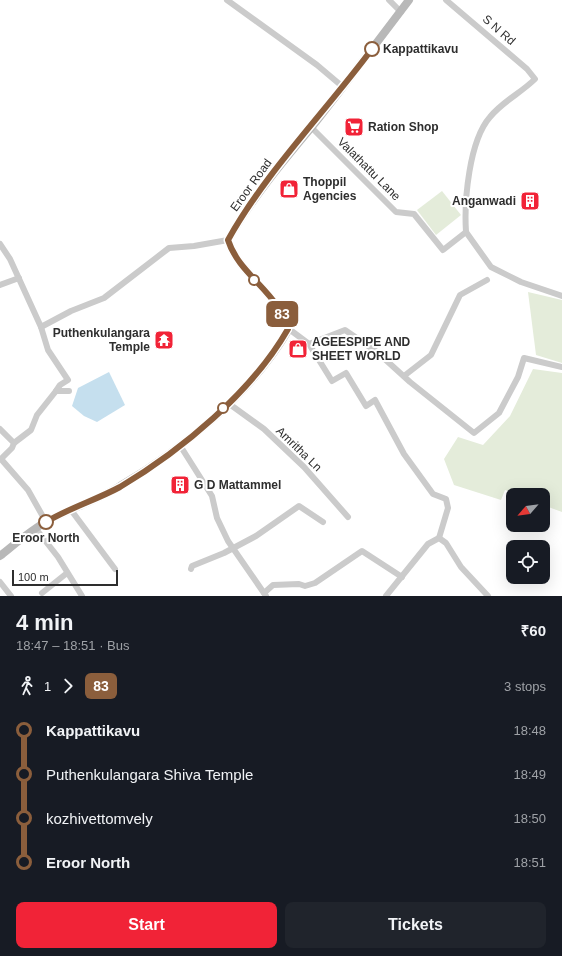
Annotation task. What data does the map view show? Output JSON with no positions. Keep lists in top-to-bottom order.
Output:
{
  "streets": {
    "main road": ["Eroor Road"],
    "street": ["S N Rd", "Valathattu Lane", "Amritha Ln"]
  },
  "crossings": [
    ["S N Rd", "Valathattu Lane"],
    ["Valathattu Lane", "Eroor Road"]
  ],
  "places": {
    "other": ["Kappattikavu", "Eroor North"],
    "supermarket": ["Ration Shop"],
    "shop": ["Thoppil Agencies", "AGEESPIPE AND SHEET WORLD"],
    "building": ["Anganwadi", "G D Mattammel"],
    "temple": ["Puthenkulangara Temple"]
  },
  "lines": ["bus line 83"],
  "scale_bar": "100 m",
  "north": "bottom left",
  "page": {
    "on_map": "83",
    "scale": "100 m",
    "heading": ["4 min", "18:47 – 18:51 · Bus", "₹60"],
    "legs": ["1", "83", "3 stops"],
    "list": [
      {
        "name": "Kappattikavu",
        "value": "18:48"
      },
      {
        "name": "Puthenkulangara Shiva Temple",
        "value": "18:49"
      },
      {
        "name": "kozhivettomvely",
        "value": "18:50"
      },
      {
        "name": "Eroor North",
        "value": "18:51"
      }
    ],
    "buttons": ["Start", "Tickets"]
  }
}
